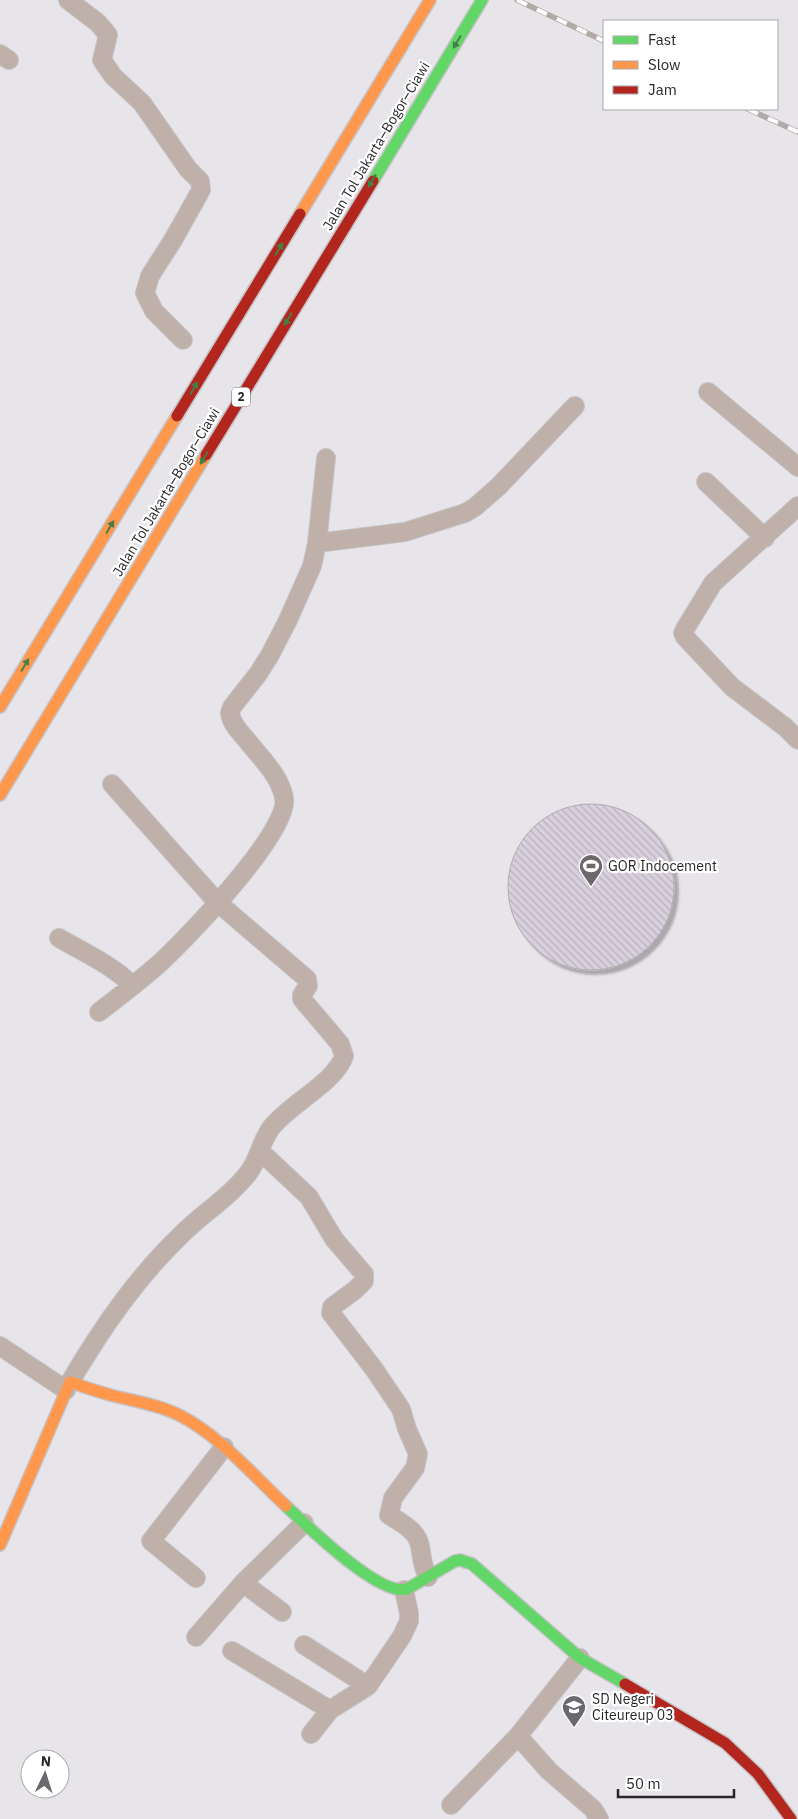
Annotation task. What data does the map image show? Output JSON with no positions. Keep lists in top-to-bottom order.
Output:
{
  "streets": {
    "main road": ["Jalan Tol Jakarta–Bogor–Ciawi", "2"]
  },
  "places": {
    "sports": ["GOR Indocement"],
    "school or university": ["SD Negeri Citeureup 03"]
  },
  "legend": ["Fast", "Slow", "Jam"],
  "scale_bar": "50 m",
  "north": "top"
}
